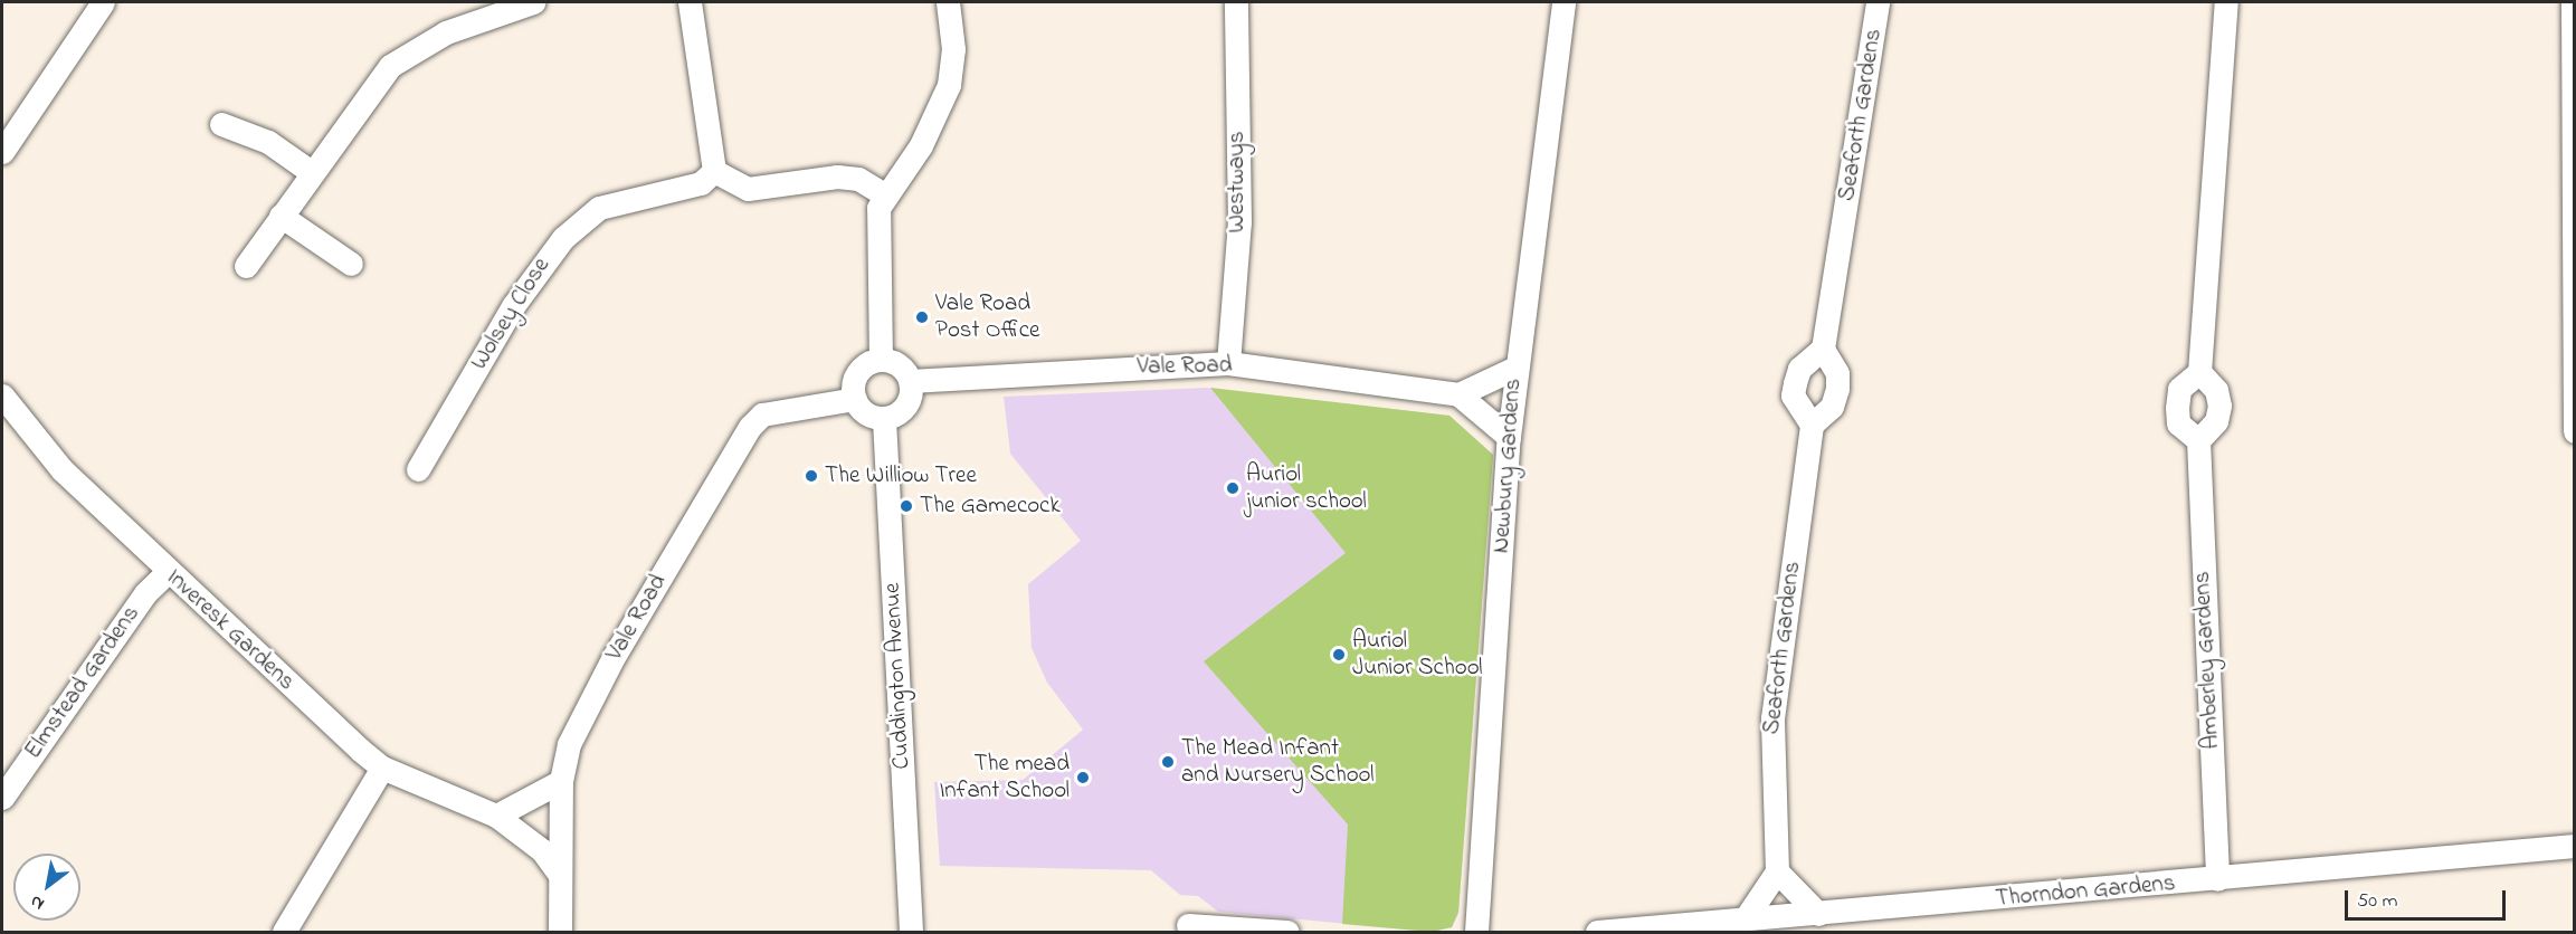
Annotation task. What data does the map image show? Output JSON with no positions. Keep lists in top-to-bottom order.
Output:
{
  "streets": {
    "street": [
      "Seaforth Gardens",
      "Westways",
      "Wolsey Close",
      "Vale Road",
      "Newbury Gardens",
      "Inveresk Gardens",
      "Amberley Gardens",
      "Cuddington Avenue",
      "Elmstead Gardens",
      "Thorndon Gardens"
    ]
  },
  "crossings": [
    ["Westways", "Vale Road"],
    ["Vale Road", "Inveresk Gardens"],
    ["Vale Road", "Cuddington Avenue"],
    ["Inveresk Gardens", "Elmstead Gardens"],
    ["Amberley Gardens", "Thorndon Gardens"]
  ],
  "places": [
    "Vale Road Post Office",
    "The Williow Tree",
    "Auriol junior school",
    "The Gamecock",
    "Auriol Junior School",
    "The Mead Infant and Nursery School",
    "The mead Infant School"
  ],
  "scale_bar": "50 m",
  "north": "bottom left"
}
